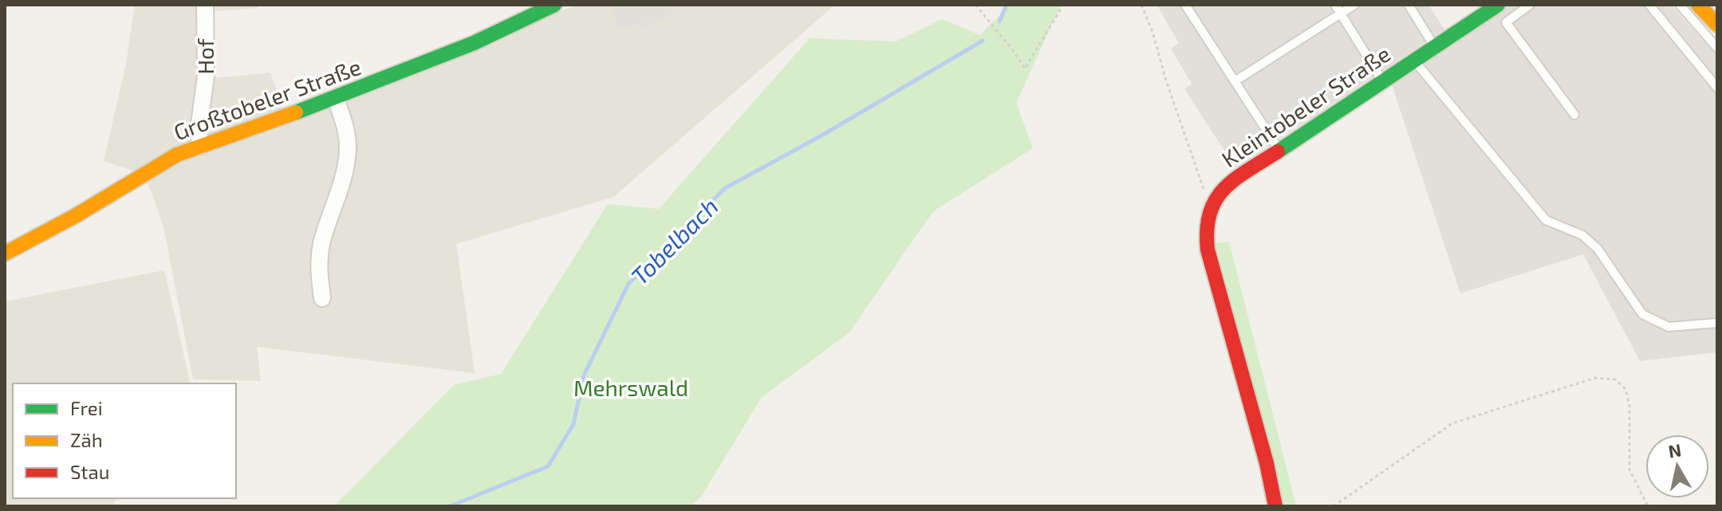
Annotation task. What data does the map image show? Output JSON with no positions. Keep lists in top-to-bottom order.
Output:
{
  "streets": {
    "street": ["Hof", "Großtobeler Straße", "Kleintobeler Straße"]
  },
  "crossings": [
    ["Hof", "Großtobeler Straße"]
  ],
  "water": ["Tobelbach"],
  "parks": ["Mehrswald"],
  "legend": ["Frei", "Zäh", "Stau"],
  "north": "top"
}
